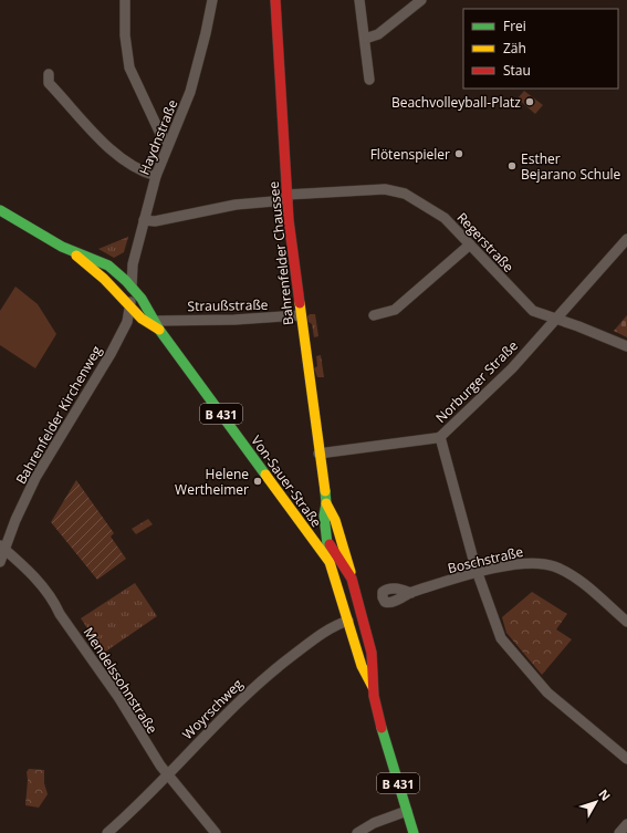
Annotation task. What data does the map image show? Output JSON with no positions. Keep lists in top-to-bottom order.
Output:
{
  "streets": {
    "main road": ["Bahrenfelder Chaussee", "B 431", "Von-Sauer-Straße"],
    "street": [
      "Haydnstraße",
      "Regerstraße",
      "Straußstraße",
      "Norburger Straße",
      "Bahrenfelder Kirchenweg",
      "Boschstraße",
      "Mendelssohnstraße",
      "Woyrschweg"
    ]
  },
  "crossings": [
    ["Haydnstraße", "Regerstraße"],
    ["Haydnstraße", "Von-Sauer-Straße"],
    ["Regerstraße", "Bahrenfelder Chaussee"],
    ["Regerstraße", "Norburger Straße"],
    ["Bahrenfelder Chaussee", "Straußstraße"],
    ["Bahrenfelder Chaussee", "Von-Sauer-Straße"],
    ["Bahrenfelder Chaussee", "Woyrschweg"],
    ["Straußstraße", "Von-Sauer-Straße"],
    ["Norburger Straße", "Boschstraße"],
    ["Bahrenfelder Kirchenweg", "Von-Sauer-Straße"],
    ["Bahrenfelder Kirchenweg", "Mendelssohnstraße"],
    ["Mendelssohnstraße", "Woyrschweg"]
  ],
  "places": [
    "Beachvolleyball-Platz",
    "Flötenspieler",
    "Esther Bejarano Schule",
    "Helene Wertheimer"
  ],
  "legend": ["Frei", "Zäh", "Stau"],
  "north": "top right"
}
